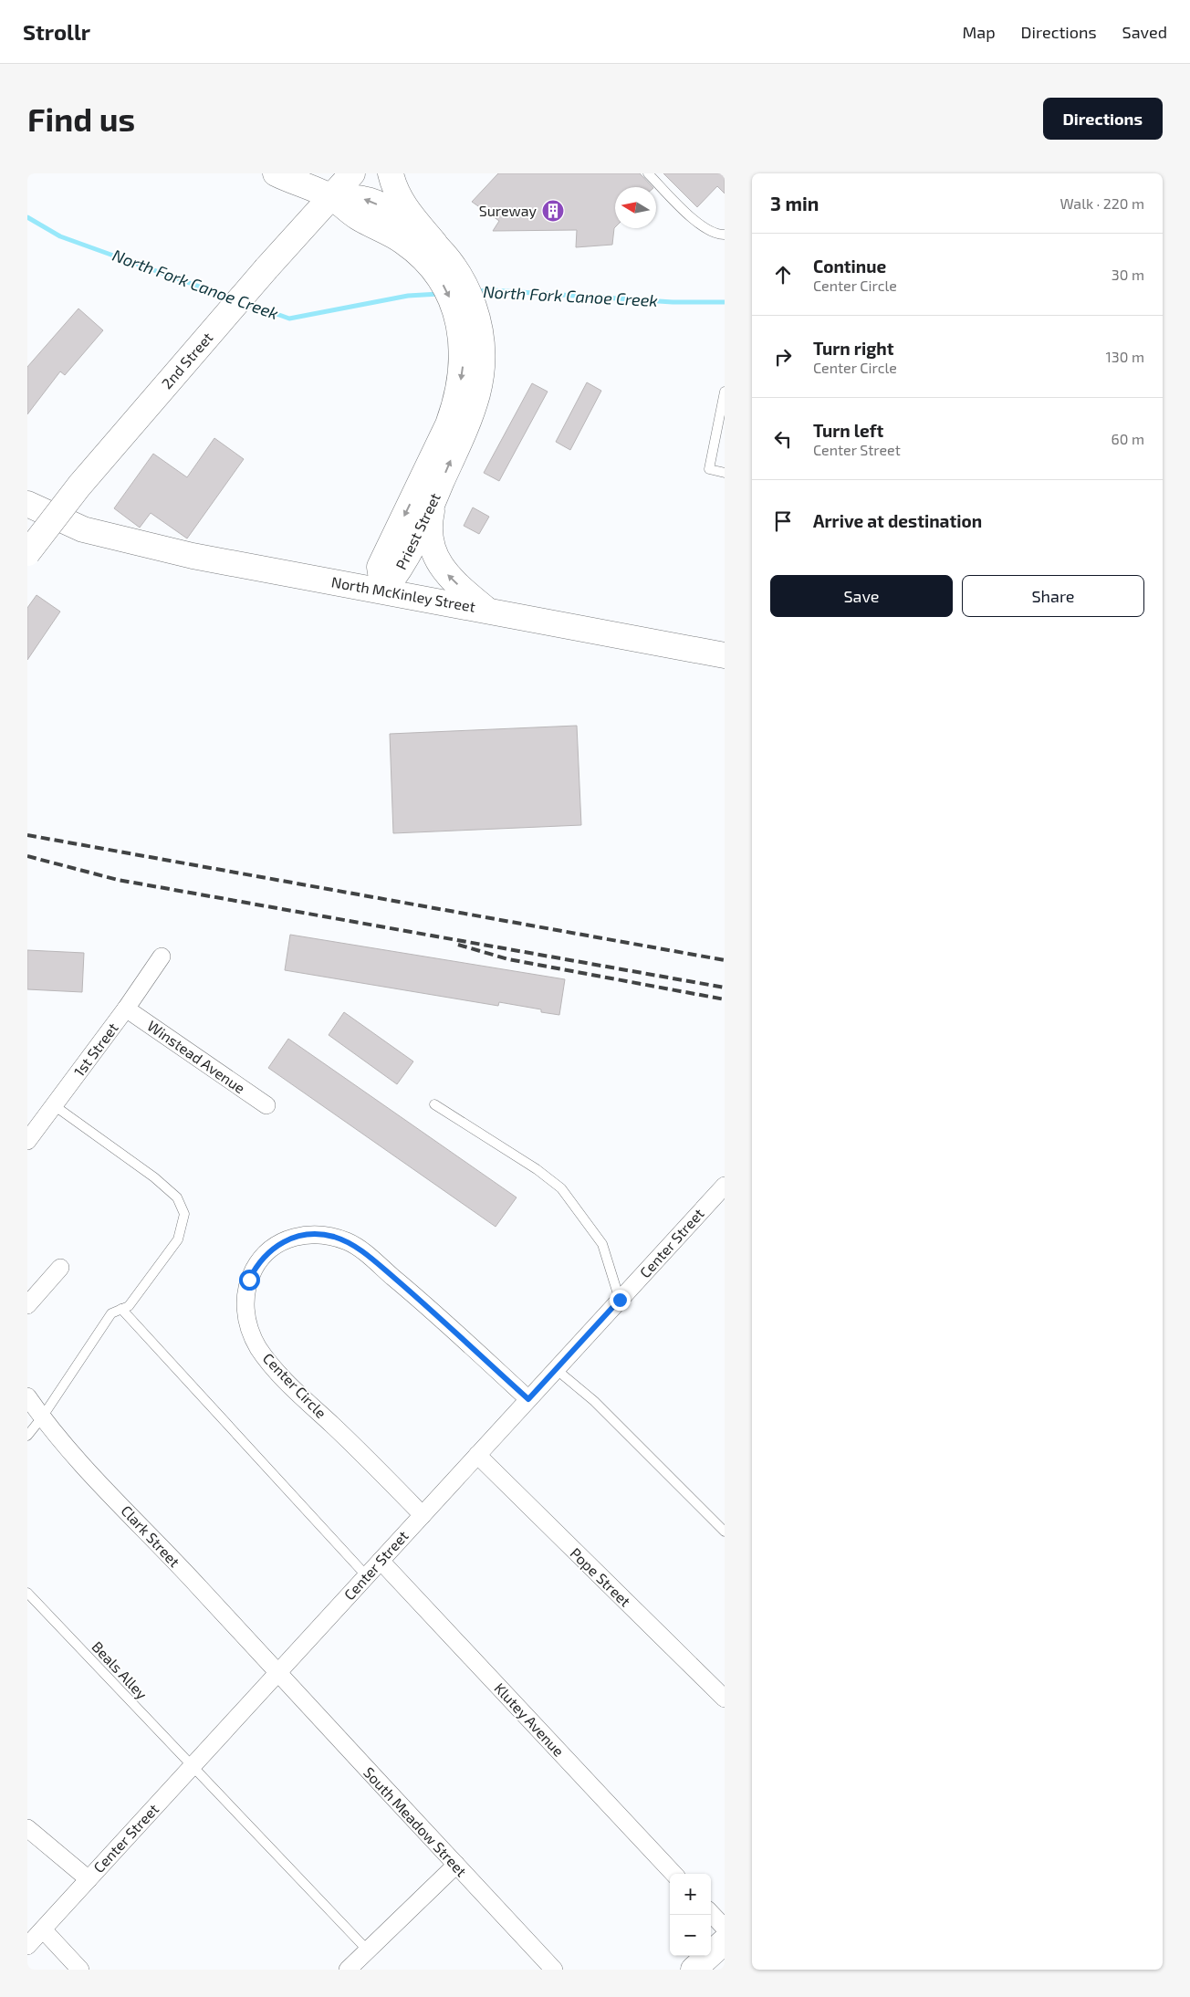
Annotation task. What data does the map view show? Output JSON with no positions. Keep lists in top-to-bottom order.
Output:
{
  "streets": {
    "street": [
      "2nd Street",
      "Priest Street",
      "North McKinley Street",
      "1st Street",
      "Winstead Avenue",
      "Center Street",
      "Center Circle",
      "Clark Street",
      "Pope Street",
      "Klutey Avenue",
      "South Meadow Street"
    ],
    "lane": ["Beals Alley"]
  },
  "crossings": [
    ["2nd Street", "Priest Street"],
    ["Priest Street", "North McKinley Street"],
    ["1st Street", "Winstead Avenue"],
    ["Center Street", "Center Circle"],
    ["Center Street", "Clark Street"],
    ["Center Street", "Pope Street"],
    ["Center Street", "Beals Alley"],
    ["Center Street", "Klutey Avenue"],
    ["Center Street", "South Meadow Street"],
    ["Clark Street", "South Meadow Street"]
  ],
  "water": ["North Fork Canoe Creek"],
  "places": {
    "building": ["Sureway"]
  },
  "north": "left",
  "page": {
    "header": "Strollr",
    "nav": ["Map", "Directions", "Saved"],
    "buttons": [
      "Directions",
      ["Save", "Share"]
    ],
    "title": "Find us",
    "heading": ["3 min", "Walk · 220 m"],
    "list": [
      ["Continue", "Center Circle", "30 m"],
      ["Turn right", "Center Circle", "130 m"],
      ["Turn left", "Center Street", "60 m"],
      "Arrive at destination"
    ],
    "map_buttons": ["+", "−"]
  }
}
